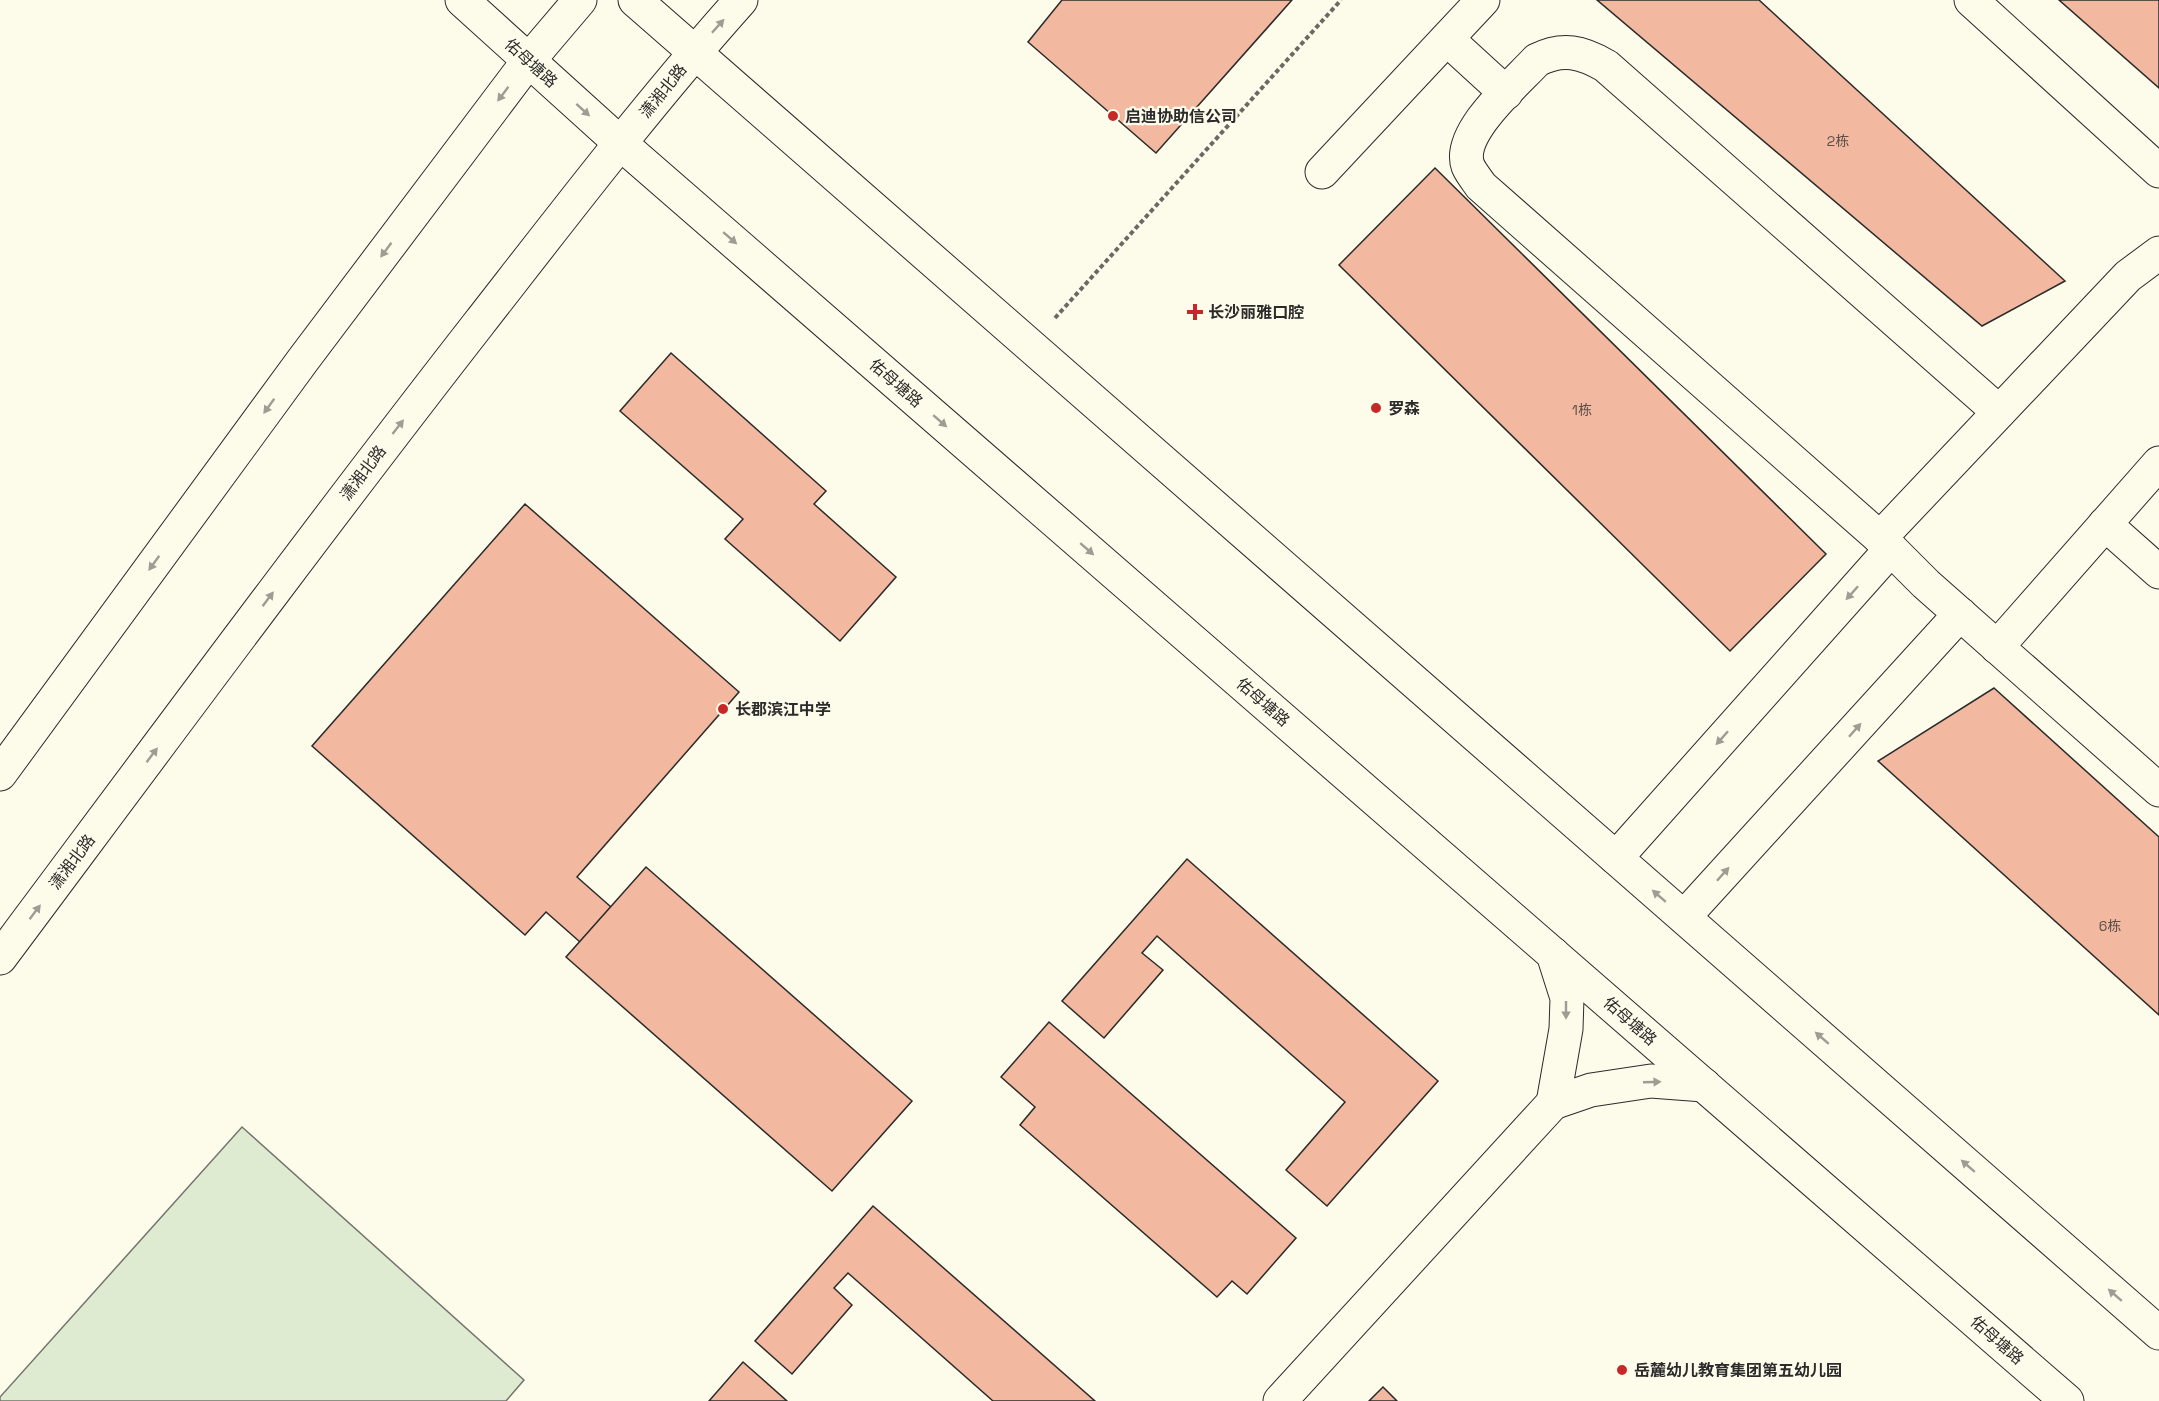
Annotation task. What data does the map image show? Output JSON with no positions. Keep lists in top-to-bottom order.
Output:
{
  "streets": {
    "main road": ["佑母塘路", "潇湘北路"]
  },
  "crossings": [
    ["佑母塘路", "潇湘北路"]
  ],
  "places": {
    "other": [
      "启迪协助信公司",
      "罗森",
      "长郡滨江中学",
      "岳麓幼儿教育集团第五幼儿园"
    ],
    "health": ["长沙丽雅口腔"]
  },
  "house_numbers": ["2栋", "1栋", "6栋"]
}
